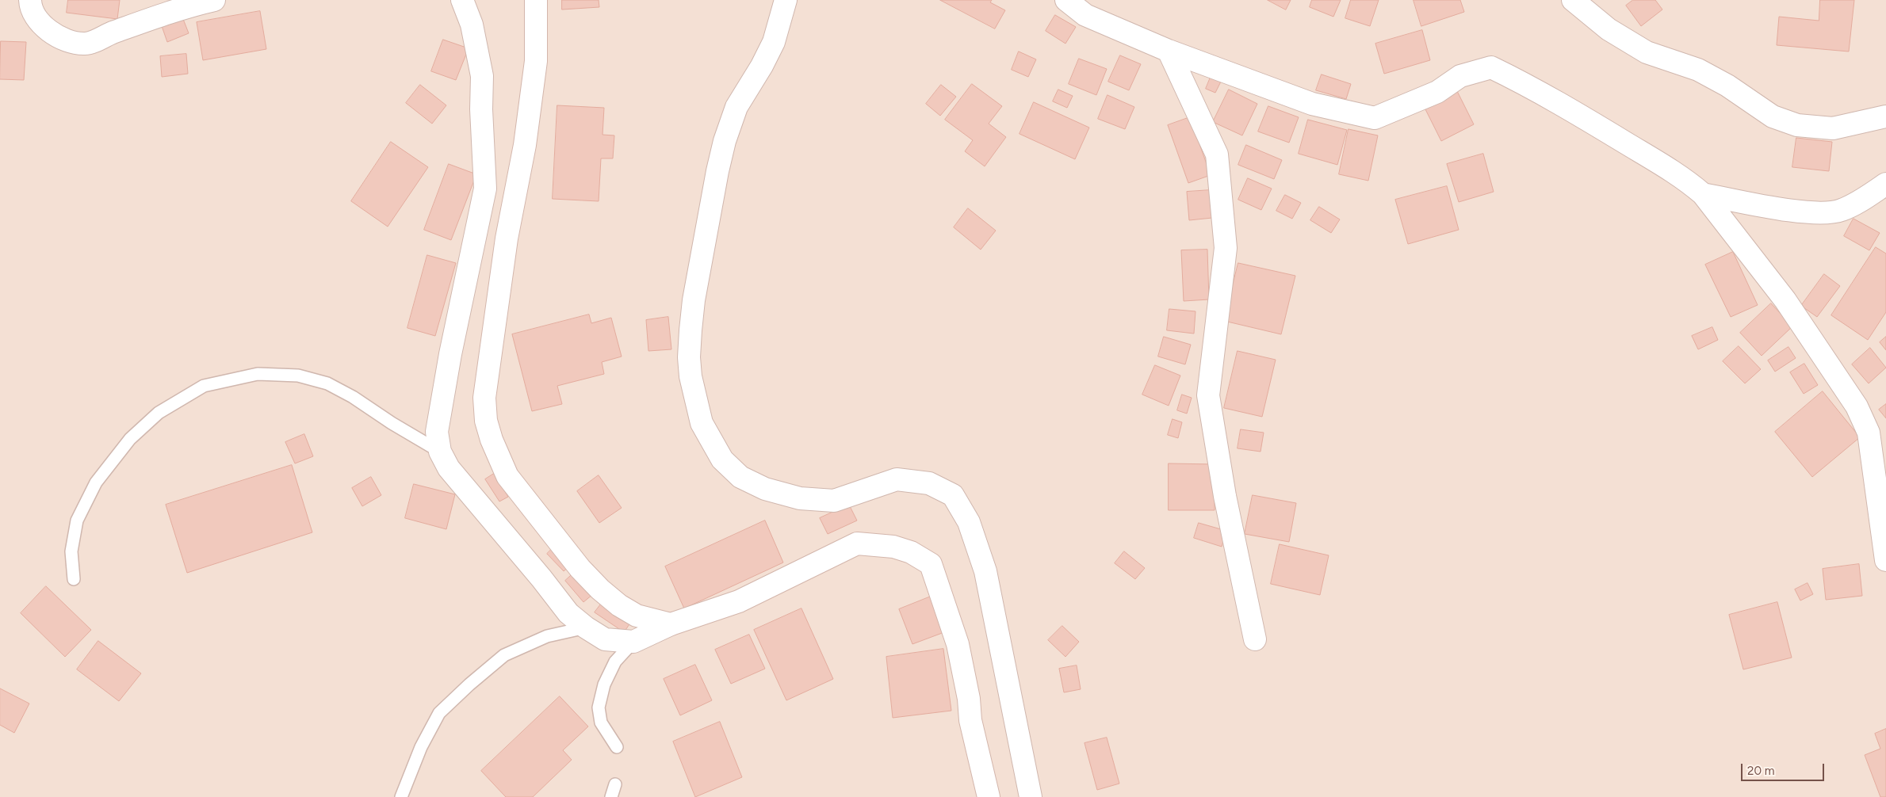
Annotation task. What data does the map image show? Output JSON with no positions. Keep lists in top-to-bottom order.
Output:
{
  "scale_bar": "20 m"
}
